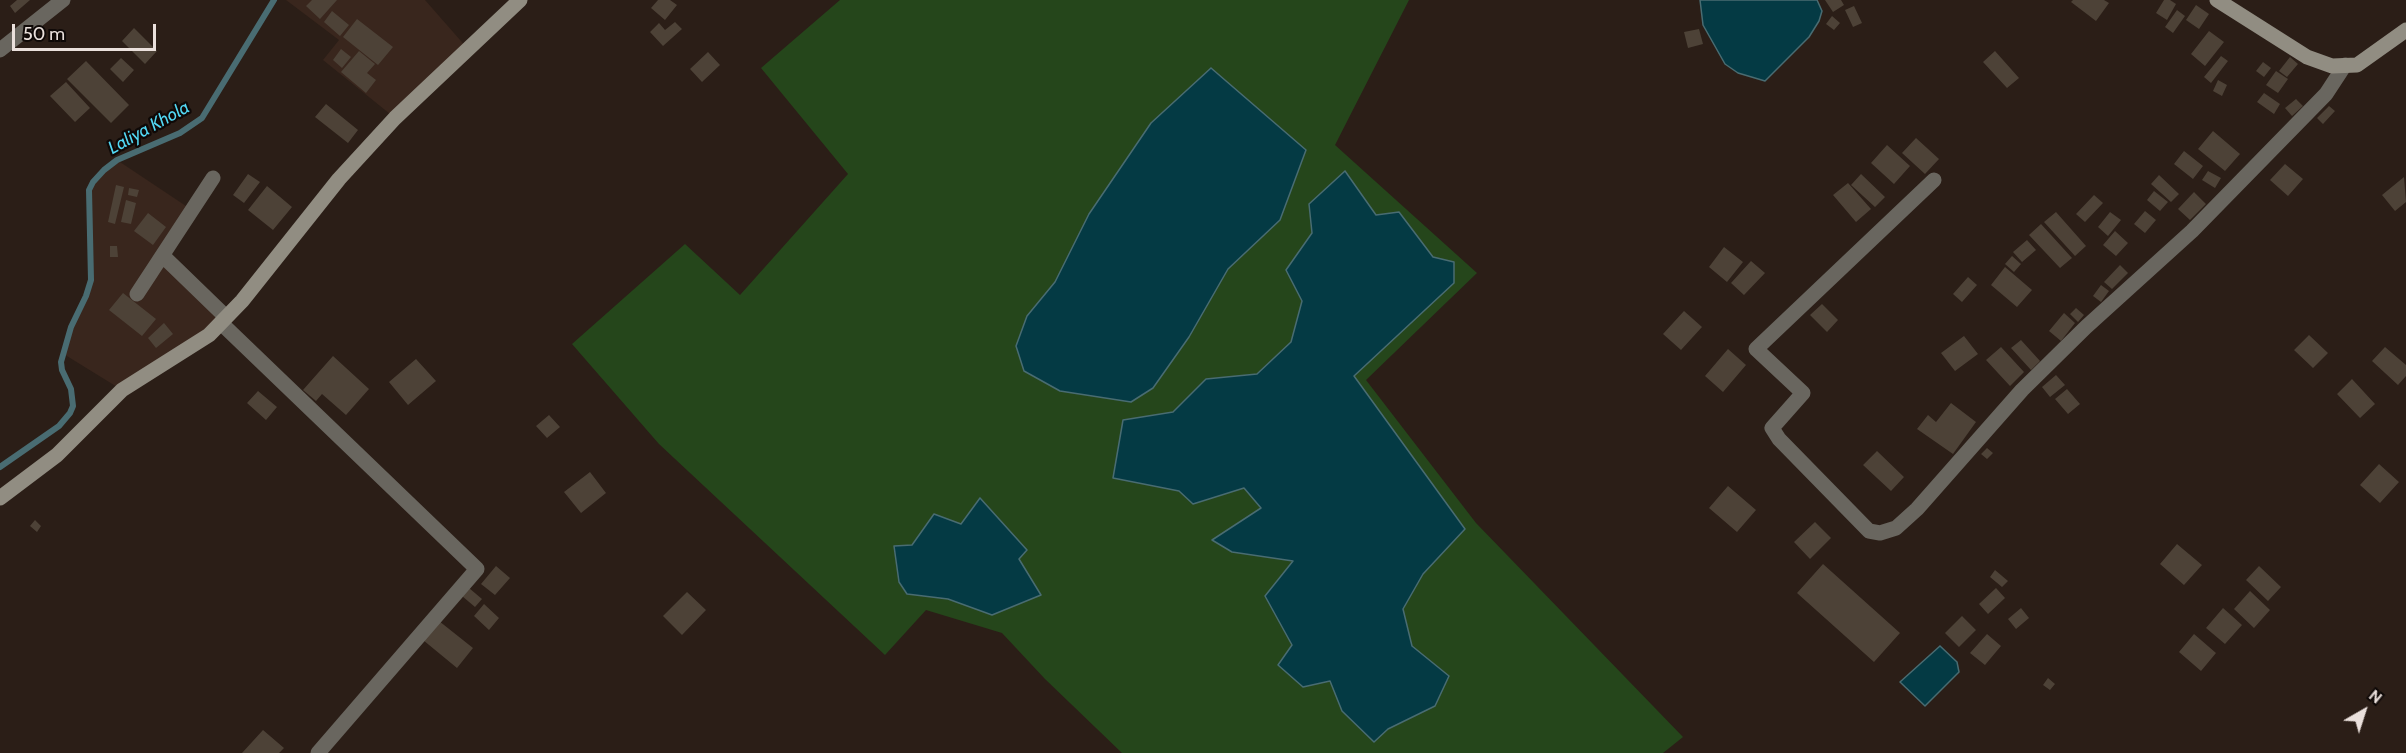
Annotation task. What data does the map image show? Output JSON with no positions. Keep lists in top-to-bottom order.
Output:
{
  "water": ["Laliya Khola"],
  "scale_bar": "50 m",
  "north": "top right"
}
